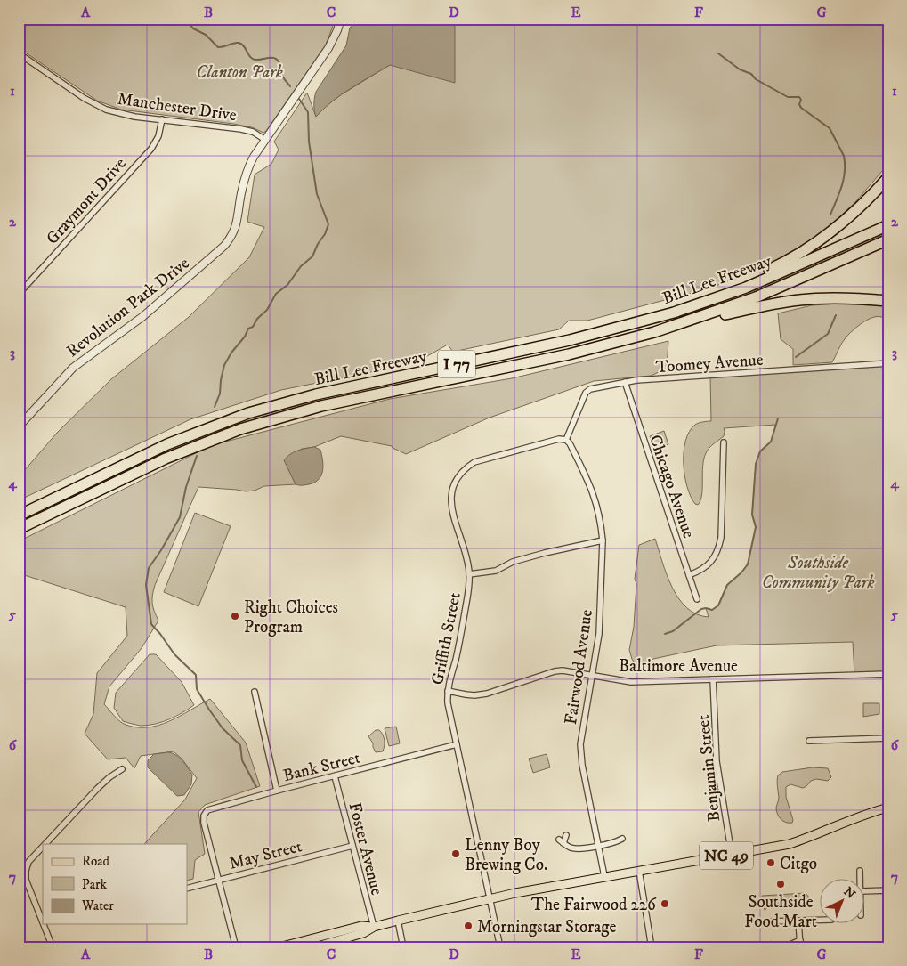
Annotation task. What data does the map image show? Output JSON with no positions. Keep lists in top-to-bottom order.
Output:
{
  "streets": {
    "highway": ["Bill Lee Freeway", "I 77"],
    "main road": ["NC 49"],
    "street": [
      "Manchester Drive",
      "Graymont Drive",
      "Revolution Park Drive",
      "Toomey Avenue",
      "Chicago Avenue",
      "Griffith Street",
      "Baltimore Avenue",
      "Fairwood Avenue",
      "Bank Street",
      "Benjamin Street",
      "Foster Avenue",
      "May Street"
    ]
  },
  "crossings": [
    ["Manchester Drive", "Graymont Drive"],
    ["Manchester Drive", "Revolution Park Drive"],
    ["Toomey Avenue", "Chicago Avenue"],
    ["Toomey Avenue", "Griffith Street"],
    ["Toomey Avenue", "Fairwood Avenue"],
    ["Griffith Street", "Baltimore Avenue"],
    ["Griffith Street", "Fairwood Avenue"],
    ["Griffith Street", "Bank Street"],
    ["Griffith Street", "NC 49"],
    ["Baltimore Avenue", "Fairwood Avenue"],
    ["Baltimore Avenue", "Benjamin Street"],
    ["Fairwood Avenue", "NC 49"],
    ["Bank Street", "Foster Avenue"],
    ["Bank Street", "May Street"],
    ["Benjamin Street", "NC 49"],
    ["Foster Avenue", "May Street"],
    ["Foster Avenue", "NC 49"]
  ],
  "parks": ["Clanton Park", "Southside Community Park"],
  "places": [
    "Right Choices Program",
    "Lenny Boy Brewing Co.",
    "Citgo",
    "Southside Food Mart",
    "The Fairwood 226",
    "Morningstar Storage"
  ],
  "legend": ["Road", "Park", "Water"],
  "north": "top right",
  "grid": {
    "columns": [
      "A",
      "B",
      "C",
      "D",
      "E",
      "F",
      "G"
    ],
    "rows": [
      "1",
      "2",
      "3",
      "4",
      "5",
      "6",
      "7"
    ]
  }
}
